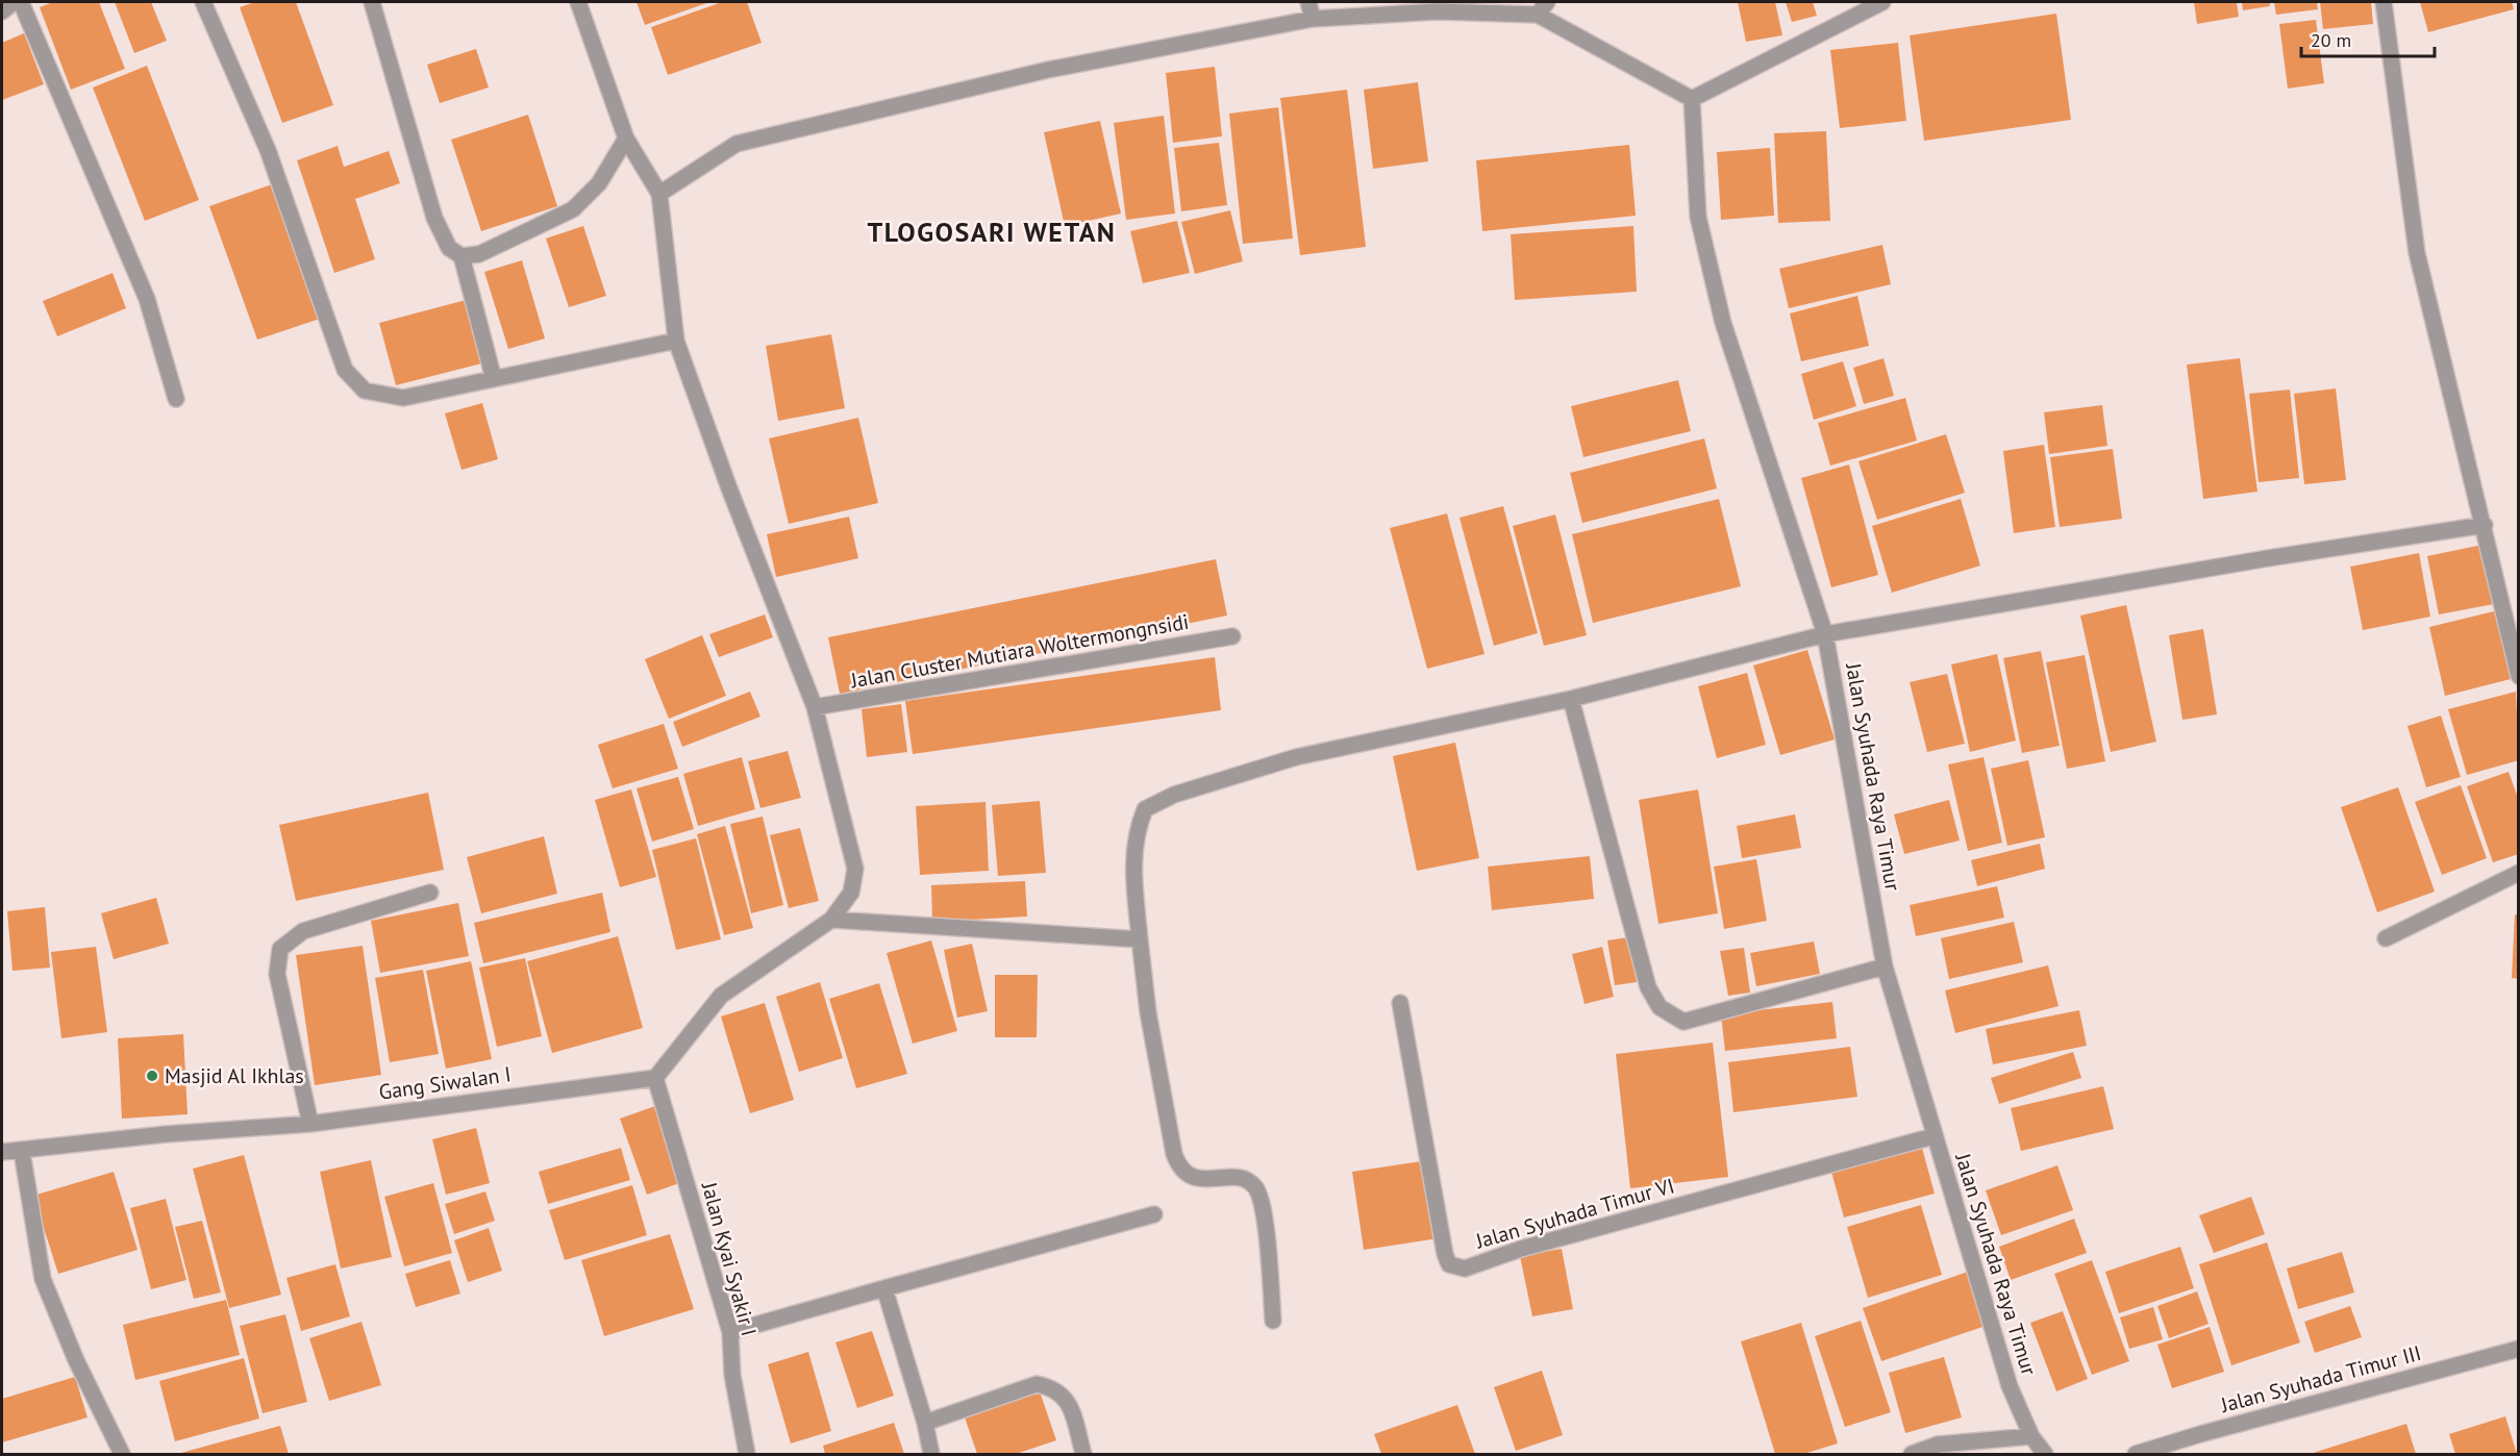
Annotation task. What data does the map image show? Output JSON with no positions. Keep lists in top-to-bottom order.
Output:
{
  "streets": {
    "street": [
      "Jalan Cluster Mutiara Woltermongnsidi",
      "Jalan Syuhada Raya Timur",
      "Gang Siwalan I",
      "Jalan Syuhada Timur VI",
      "Jalan Kyai Syakir I",
      "Jalan Syuhada Timur III"
    ]
  },
  "crossings": [
    ["Jalan Syuhada Raya Timur", "Jalan Syuhada Timur VI"],
    ["Gang Siwalan I", "Jalan Kyai Syakir I"]
  ],
  "districts": ["TLOGOSARI WETAN"],
  "places": ["Masjid Al Ikhlas"],
  "scale_bar": "20 m"
}
